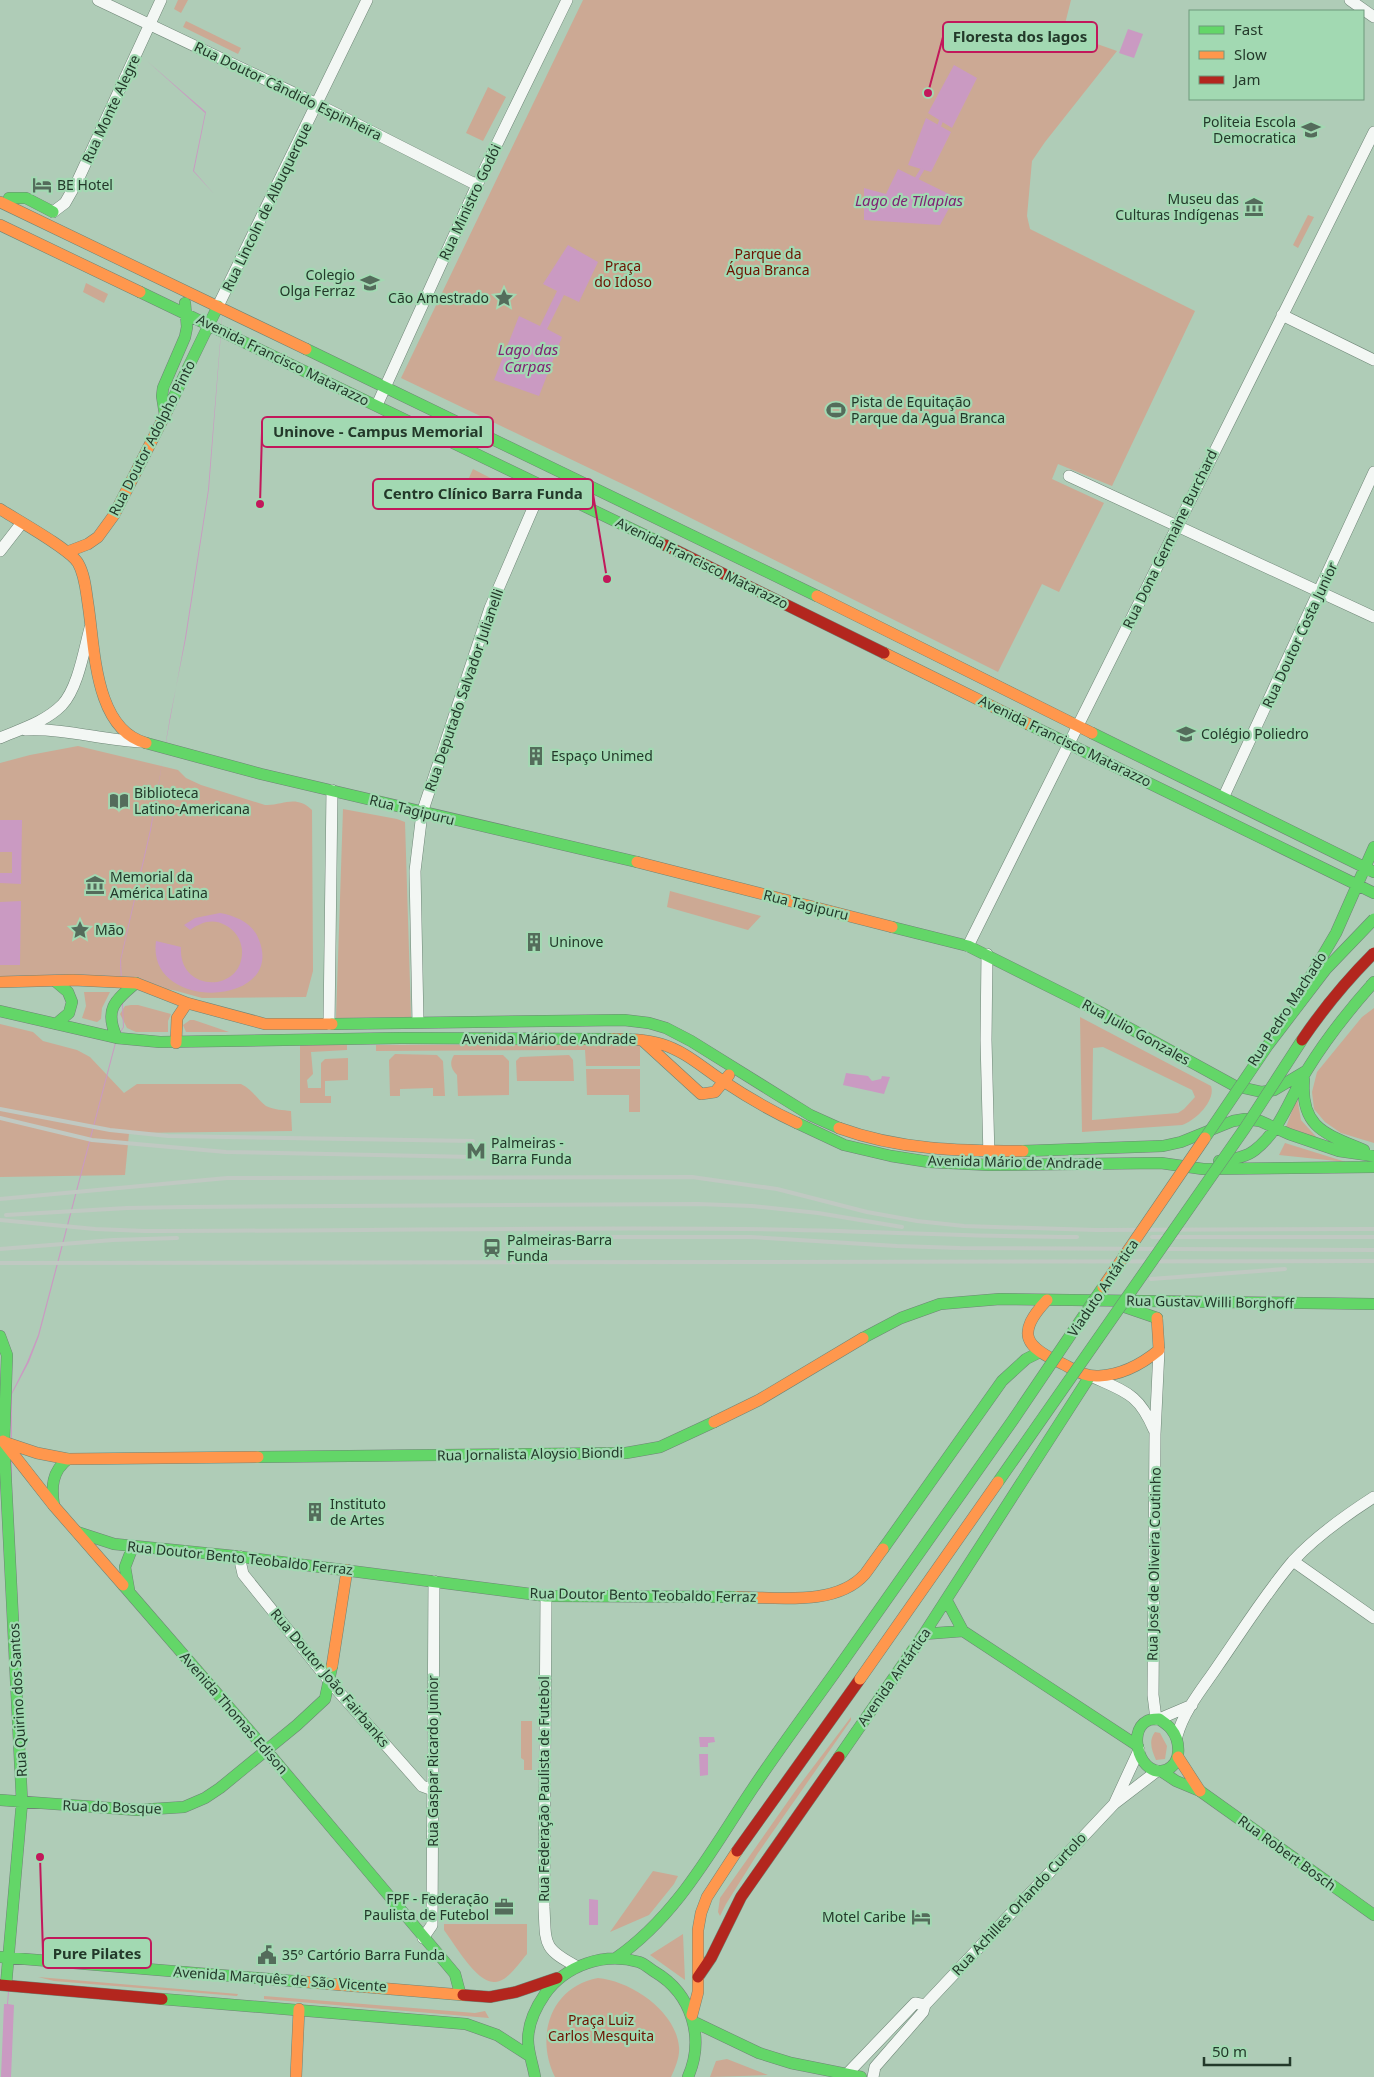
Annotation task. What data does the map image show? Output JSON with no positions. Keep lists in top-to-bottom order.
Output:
{
  "streets": {
    "street": [
      "Rua Doutor Cândido Espinheira",
      "Rua Monte Alegre",
      "Rua Ministro Godói",
      "Rua Lincoln de Albuquerque",
      "Avenida Francisco Matarazzo",
      "Rua Doutor Adolpho Pinto",
      "Rua Dona Germaine Burchard",
      "Rua Doutor Costa Junior",
      "Rua Deputado Salvador Julianelli",
      "Rua Tagipuru",
      "Rua Pedro Machado",
      "Rua Julio Gonzales",
      "Avenida Mário de Andrade",
      "Viaduto Antártica",
      "Rua Gustav Willi Borghoff",
      "Rua Jornalista Aloysio Biondi",
      "Rua Doutor Bento Teobaldo Ferraz",
      "Rua José de Oliveira Coutinho",
      "Avenida Antártica",
      "Rua Doutor João Fairbanks",
      "Rua Quirino dos Santos",
      "Avenida Thomas Edison",
      "Rua Gaspar Ricardo Junior",
      "Rua Federação Paulista de Futebol",
      "Rua do Bosque",
      "Rua Robert Bosch",
      "Rua Achilles Orlando Curtolo",
      "Avenida Marquês de São Vicente"
    ]
  },
  "crossings": [
    ["Rua Doutor Cândido Espinheira", "Rua Monte Alegre"],
    ["Rua Doutor Cândido Espinheira", "Rua Ministro Godói"],
    ["Rua Doutor Cândido Espinheira", "Rua Lincoln de Albuquerque"],
    ["Rua Monte Alegre", "Avenida Francisco Matarazzo"],
    ["Rua Ministro Godói", "Avenida Francisco Matarazzo"],
    ["Rua Lincoln de Albuquerque", "Avenida Francisco Matarazzo"],
    ["Rua Lincoln de Albuquerque", "Rua Doutor Adolpho Pinto"],
    ["Avenida Francisco Matarazzo", "Rua Doutor Adolpho Pinto"],
    ["Avenida Francisco Matarazzo", "Rua Dona Germaine Burchard"],
    ["Avenida Francisco Matarazzo", "Rua Doutor Costa Junior"],
    ["Avenida Francisco Matarazzo", "Rua Deputado Salvador Julianelli"],
    ["Avenida Francisco Matarazzo", "Rua Pedro Machado"],
    ["Rua Doutor Adolpho Pinto", "Rua Tagipuru"],
    ["Rua Dona Germaine Burchard", "Rua Tagipuru"],
    ["Rua Dona Germaine Burchard", "Rua Julio Gonzales"],
    ["Rua Deputado Salvador Julianelli", "Rua Tagipuru"],
    ["Rua Deputado Salvador Julianelli", "Avenida Mário de Andrade"],
    ["Rua Tagipuru", "Rua Julio Gonzales"],
    ["Rua Pedro Machado", "Rua Julio Gonzales"],
    ["Rua Pedro Machado", "Avenida Mário de Andrade"],
    ["Viaduto Antártica", "Avenida Antártica"],
    ["Rua Gustav Willi Borghoff", "Rua Jornalista Aloysio Biondi"],
    ["Rua Jornalista Aloysio Biondi", "Rua Quirino dos Santos"],
    ["Rua Jornalista Aloysio Biondi", "Avenida Thomas Edison"],
    ["Rua Doutor Bento Teobaldo Ferraz", "Rua Doutor João Fairbanks"],
    ["Rua Doutor Bento Teobaldo Ferraz", "Avenida Thomas Edison"],
    ["Rua Doutor Bento Teobaldo Ferraz", "Rua Gaspar Ricardo Junior"],
    ["Rua Doutor Bento Teobaldo Ferraz", "Rua Federação Paulista de Futebol"],
    ["Rua Doutor Bento Teobaldo Ferraz", "Rua do Bosque"],
    ["Rua José de Oliveira Coutinho", "Avenida Antártica"],
    ["Rua José de Oliveira Coutinho", "Rua Robert Bosch"],
    ["Rua José de Oliveira Coutinho", "Rua Achilles Orlando Curtolo"],
    ["Rua Doutor João Fairbanks", "Rua Gaspar Ricardo Junior"],
    ["Rua Doutor João Fairbanks", "Rua do Bosque"],
    ["Rua Quirino dos Santos", "Avenida Thomas Edison"],
    ["Rua Quirino dos Santos", "Rua do Bosque"],
    ["Rua Quirino dos Santos", "Avenida Marquês de São Vicente"],
    ["Avenida Thomas Edison", "Rua Gaspar Ricardo Junior"],
    ["Avenida Thomas Edison", "Rua do Bosque"],
    ["Avenida Thomas Edison", "Avenida Marquês de São Vicente"],
    ["Rua Robert Bosch", "Rua Achilles Orlando Curtolo"]
  ],
  "water": ["Lago de Tilapias", "Lago das Carpas"],
  "parks": ["Parque da Água Branca", "Praça do Idoso", "Praça Luiz Carlos Mesquita"],
  "places": {
    "other": [
      "Floresta dos lagos",
      "Uninove - Campus Memorial",
      "Centro Clínico Barra Funda",
      "Pure Pilates"
    ],
    "school or university": ["Politeia Escola Democratica", "Colegio Olga Ferraz", "Colégio Poliedro"],
    "hotel": ["BE Hotel", "Motel Caribe"],
    "museum": ["Museu das Culturas Indígenas", "Memorial da América Latina"],
    "place": ["Cão Amestrado", "Mão"],
    "sports": ["Pista de Equitação Parque da Agua Branca"],
    "building": ["Espaço Unimed", "Uninove", "Instituto de Artes"],
    "library": ["Biblioteca Latino-Americana"],
    "metro station": ["Palmeiras - Barra Funda"],
    "station": ["Palmeiras-Barra Funda"],
    "office": ["FPF - Federação Paulista de Futebol"],
    "public building": ["35º Cartório Barra Funda"]
  },
  "legend": ["Fast", "Slow", "Jam"],
  "scale_bar": "50 m"
}
